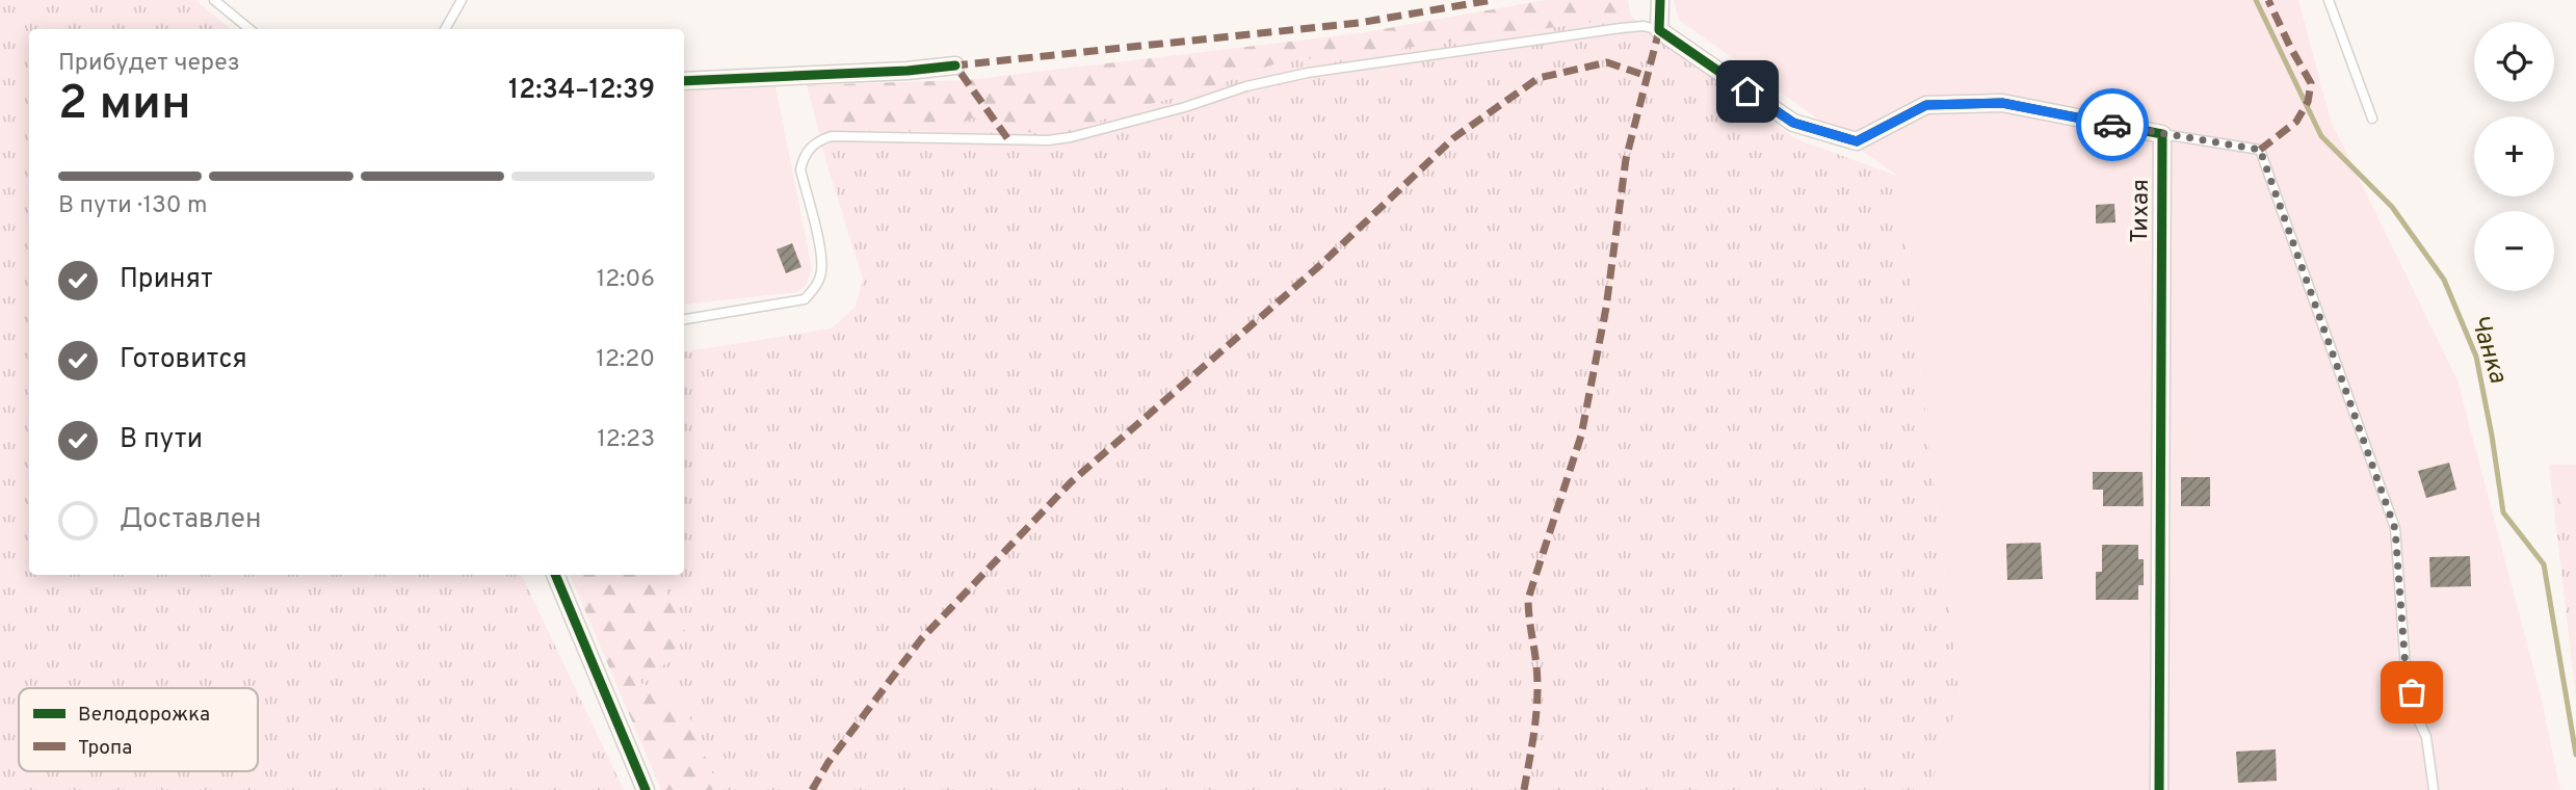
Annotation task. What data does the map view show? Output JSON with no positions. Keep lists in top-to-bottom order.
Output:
{
  "streets": {
    "street": ["Тихая"]
  },
  "water": ["Чанка"],
  "legend": ["Велодорожка", "Тропа"],
  "page": {
    "map_buttons": ["+", "−"],
    "heading": ["2 мин", "Прибудет через", "12:34–12:39"],
    "bar": "В пути · 130 m",
    "list": [
      ["Принят", "12:06"],
      ["Готовится", "12:20"],
      ["В пути", "12:23"],
      "Доставлен"
    ]
  }
}
